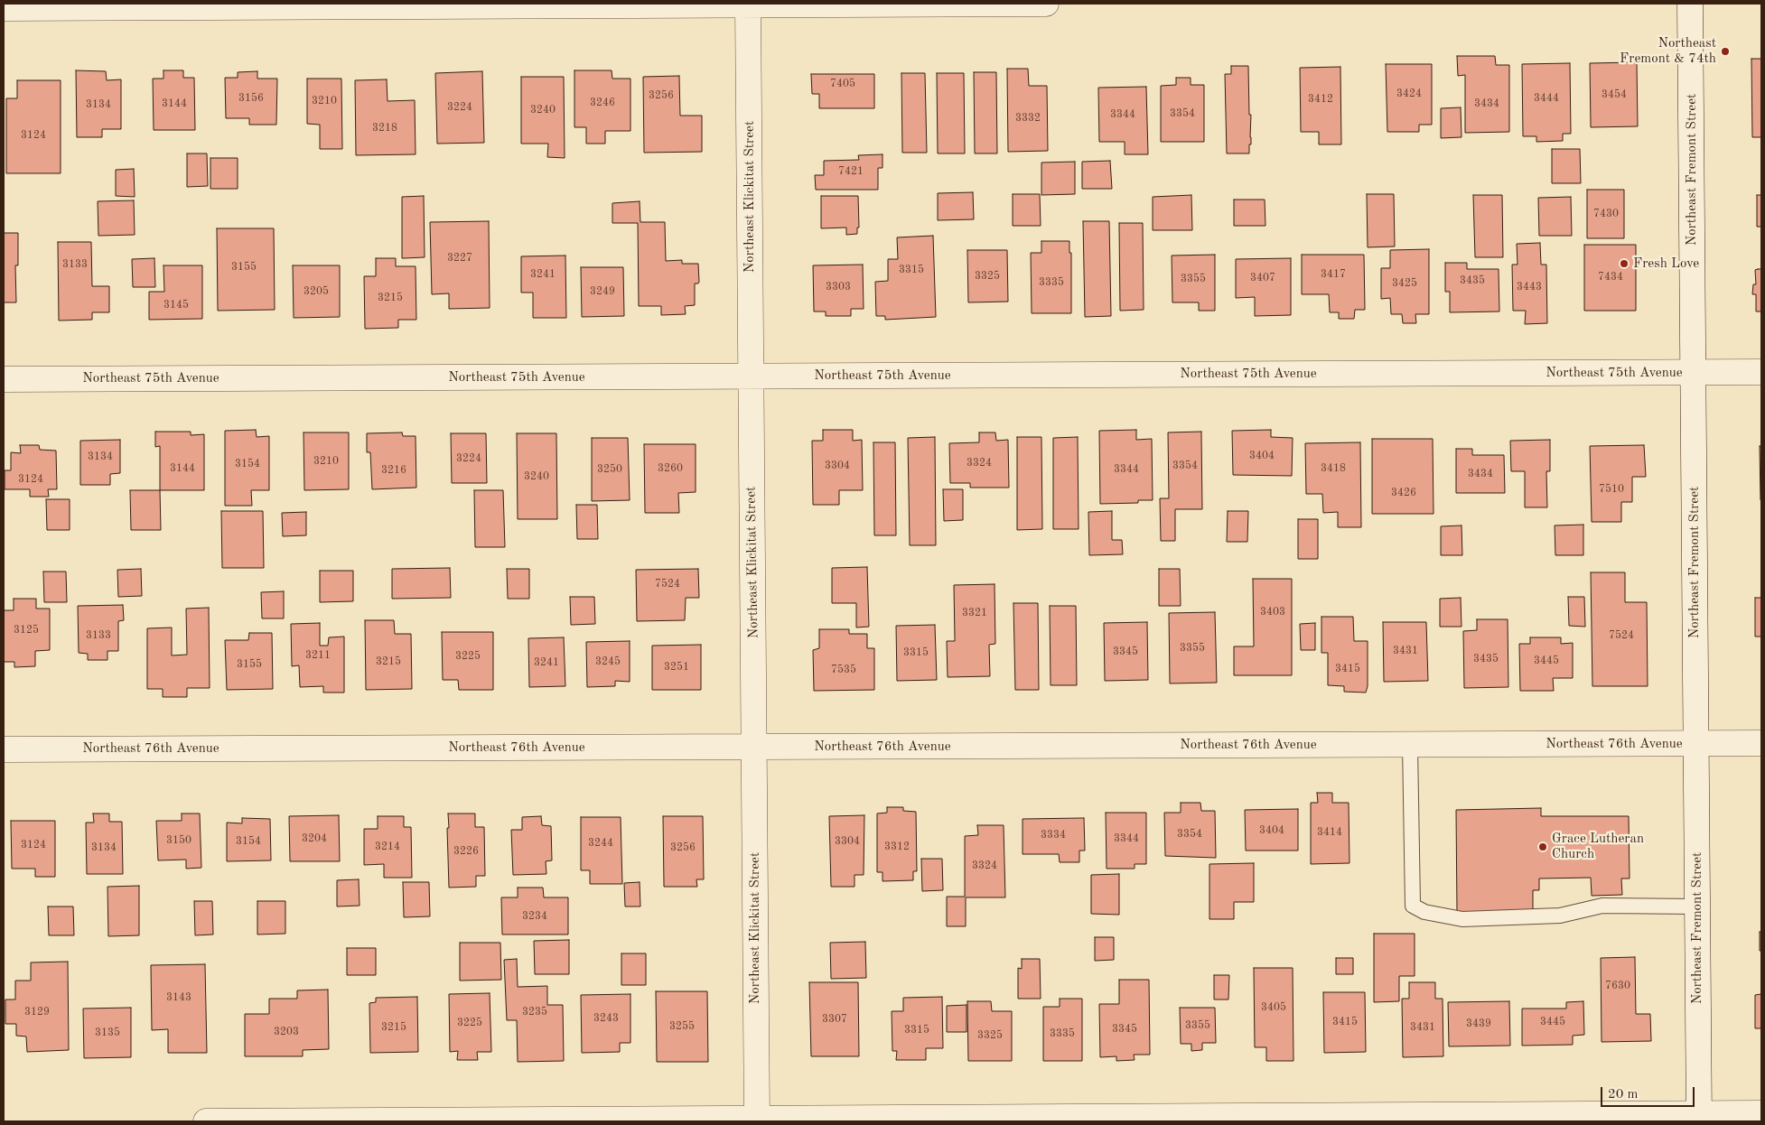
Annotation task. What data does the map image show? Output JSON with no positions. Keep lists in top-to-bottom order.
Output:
{
  "streets": {
    "street": [
      "Northeast Fremont Street",
      "Northeast Klickitat Street",
      "Northeast 75th Avenue",
      "Northeast 76th Avenue"
    ]
  },
  "crossings": [
    ["Northeast Fremont Street", "Northeast 75th Avenue"],
    ["Northeast Fremont Street", "Northeast 76th Avenue"],
    ["Northeast Klickitat Street", "Northeast 75th Avenue"],
    ["Northeast Klickitat Street", "Northeast 76th Avenue"]
  ],
  "places": ["Northeast Fremont & 74th", "Fresh Love", "Grace Lutheran Church"],
  "house_numbers": [
    "7405",
    "3424",
    "3454",
    "3256",
    "3156",
    "3444",
    "3412",
    "3210",
    "3246",
    "3144",
    "3434",
    "3134",
    "3224",
    "3240",
    "3354",
    "3344",
    "3332",
    "3218",
    "3124",
    "7421",
    "7430",
    "3227",
    "3133",
    "3155",
    "3315",
    "3241",
    "3417",
    "3325",
    "7434",
    "3407",
    "3355",
    "3435",
    "3335",
    "3425",
    "3303",
    "3443",
    "3205",
    "3249",
    "3215",
    "3145",
    "3404",
    "3134",
    "3224",
    "3210",
    "3324",
    "3154",
    "3304",
    "3354",
    "3144",
    "3260",
    "3418",
    "3250",
    "3344",
    "3216",
    "3434",
    "3240",
    "3124",
    "7510",
    "3426",
    "7524",
    "3403",
    "3321",
    "3125",
    "3133",
    "7524",
    "3355",
    "3431",
    "3345",
    "3315",
    "3211",
    "3225",
    "3435",
    "3445",
    "3215",
    "3245",
    "3241",
    "3155",
    "3251",
    "3415",
    "7535",
    "3404",
    "3414",
    "3354",
    "3334",
    "3204",
    "3344",
    "3150",
    "3154",
    "3304",
    "3244",
    "3124",
    "3214",
    "3312",
    "3134",
    "3256",
    "3226",
    "3324",
    "3234",
    "7630",
    "3143",
    "3405",
    "3129",
    "3235",
    "3243",
    "3307",
    "3415",
    "3445",
    "3225",
    "3439",
    "3355",
    "3255",
    "3215",
    "3431",
    "3345",
    "3315",
    "3203",
    "3135",
    "3335",
    "3325"
  ],
  "scale_bar": "20 m"
}
